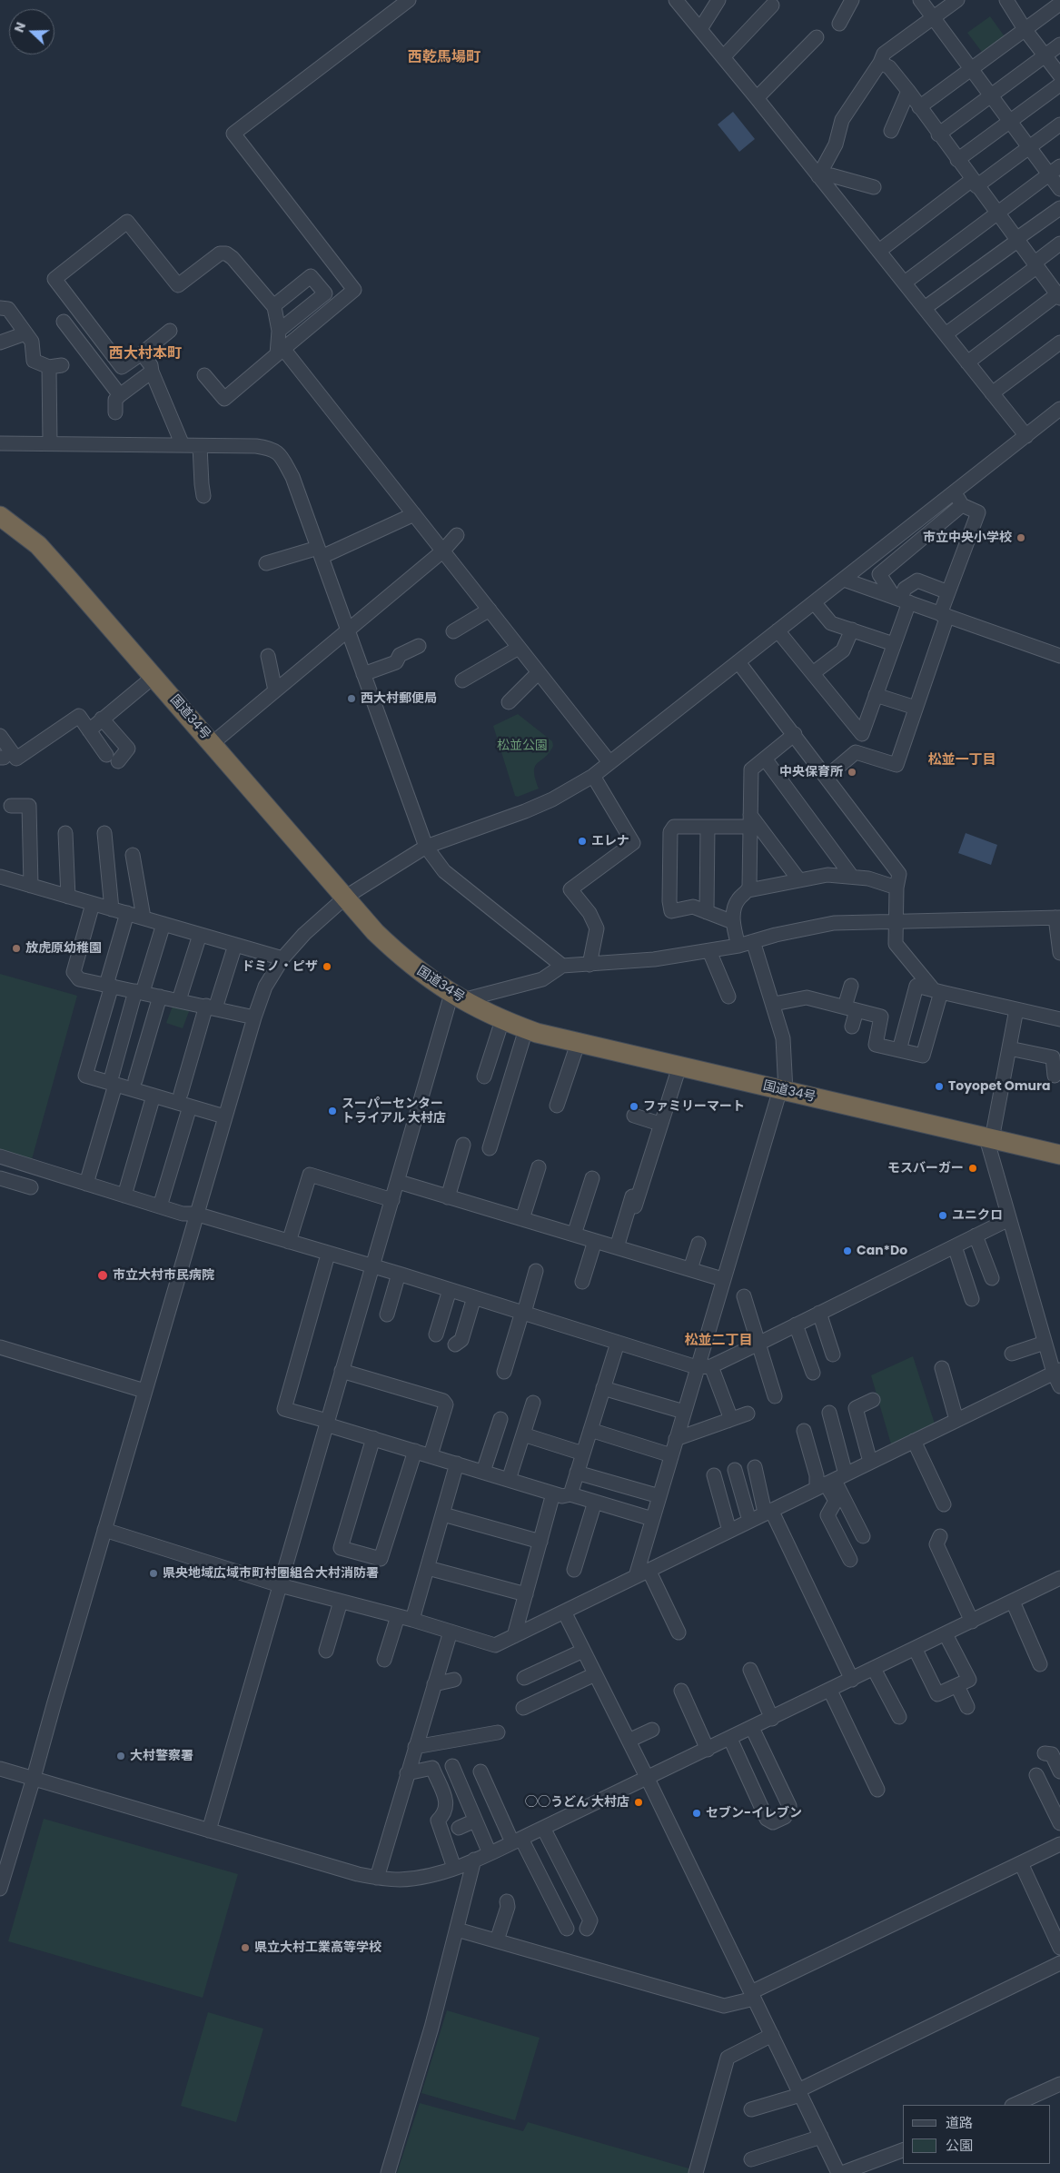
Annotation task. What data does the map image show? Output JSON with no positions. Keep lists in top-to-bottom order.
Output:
{
  "streets": {
    "highway": ["国道34号"]
  },
  "districts": [
    "西乾馬場町",
    "西大村本町",
    "松並一丁目",
    "松並二丁目"
  ],
  "parks": ["松並公園"],
  "places": [
    "市立中央小学校",
    "西大村郵便局",
    "中央保育所",
    "エレナ",
    "放虎原幼稚園",
    "ドミノ・ピザ",
    "Toyopet Omura",
    "ファミリーマート",
    "スーパーセンター トライアル 大村店",
    "モスバーガー",
    "ユニクロ",
    "Can*Do",
    "市立大村市民病院",
    "県央地域広域市町村圏組合大村消防署",
    "大村警察署",
    "◯◯うどん 大村店",
    "セブン-イレブン",
    "県立大村工業高等学校"
  ],
  "legend": ["道路", "公園"],
  "north": "left"
}
